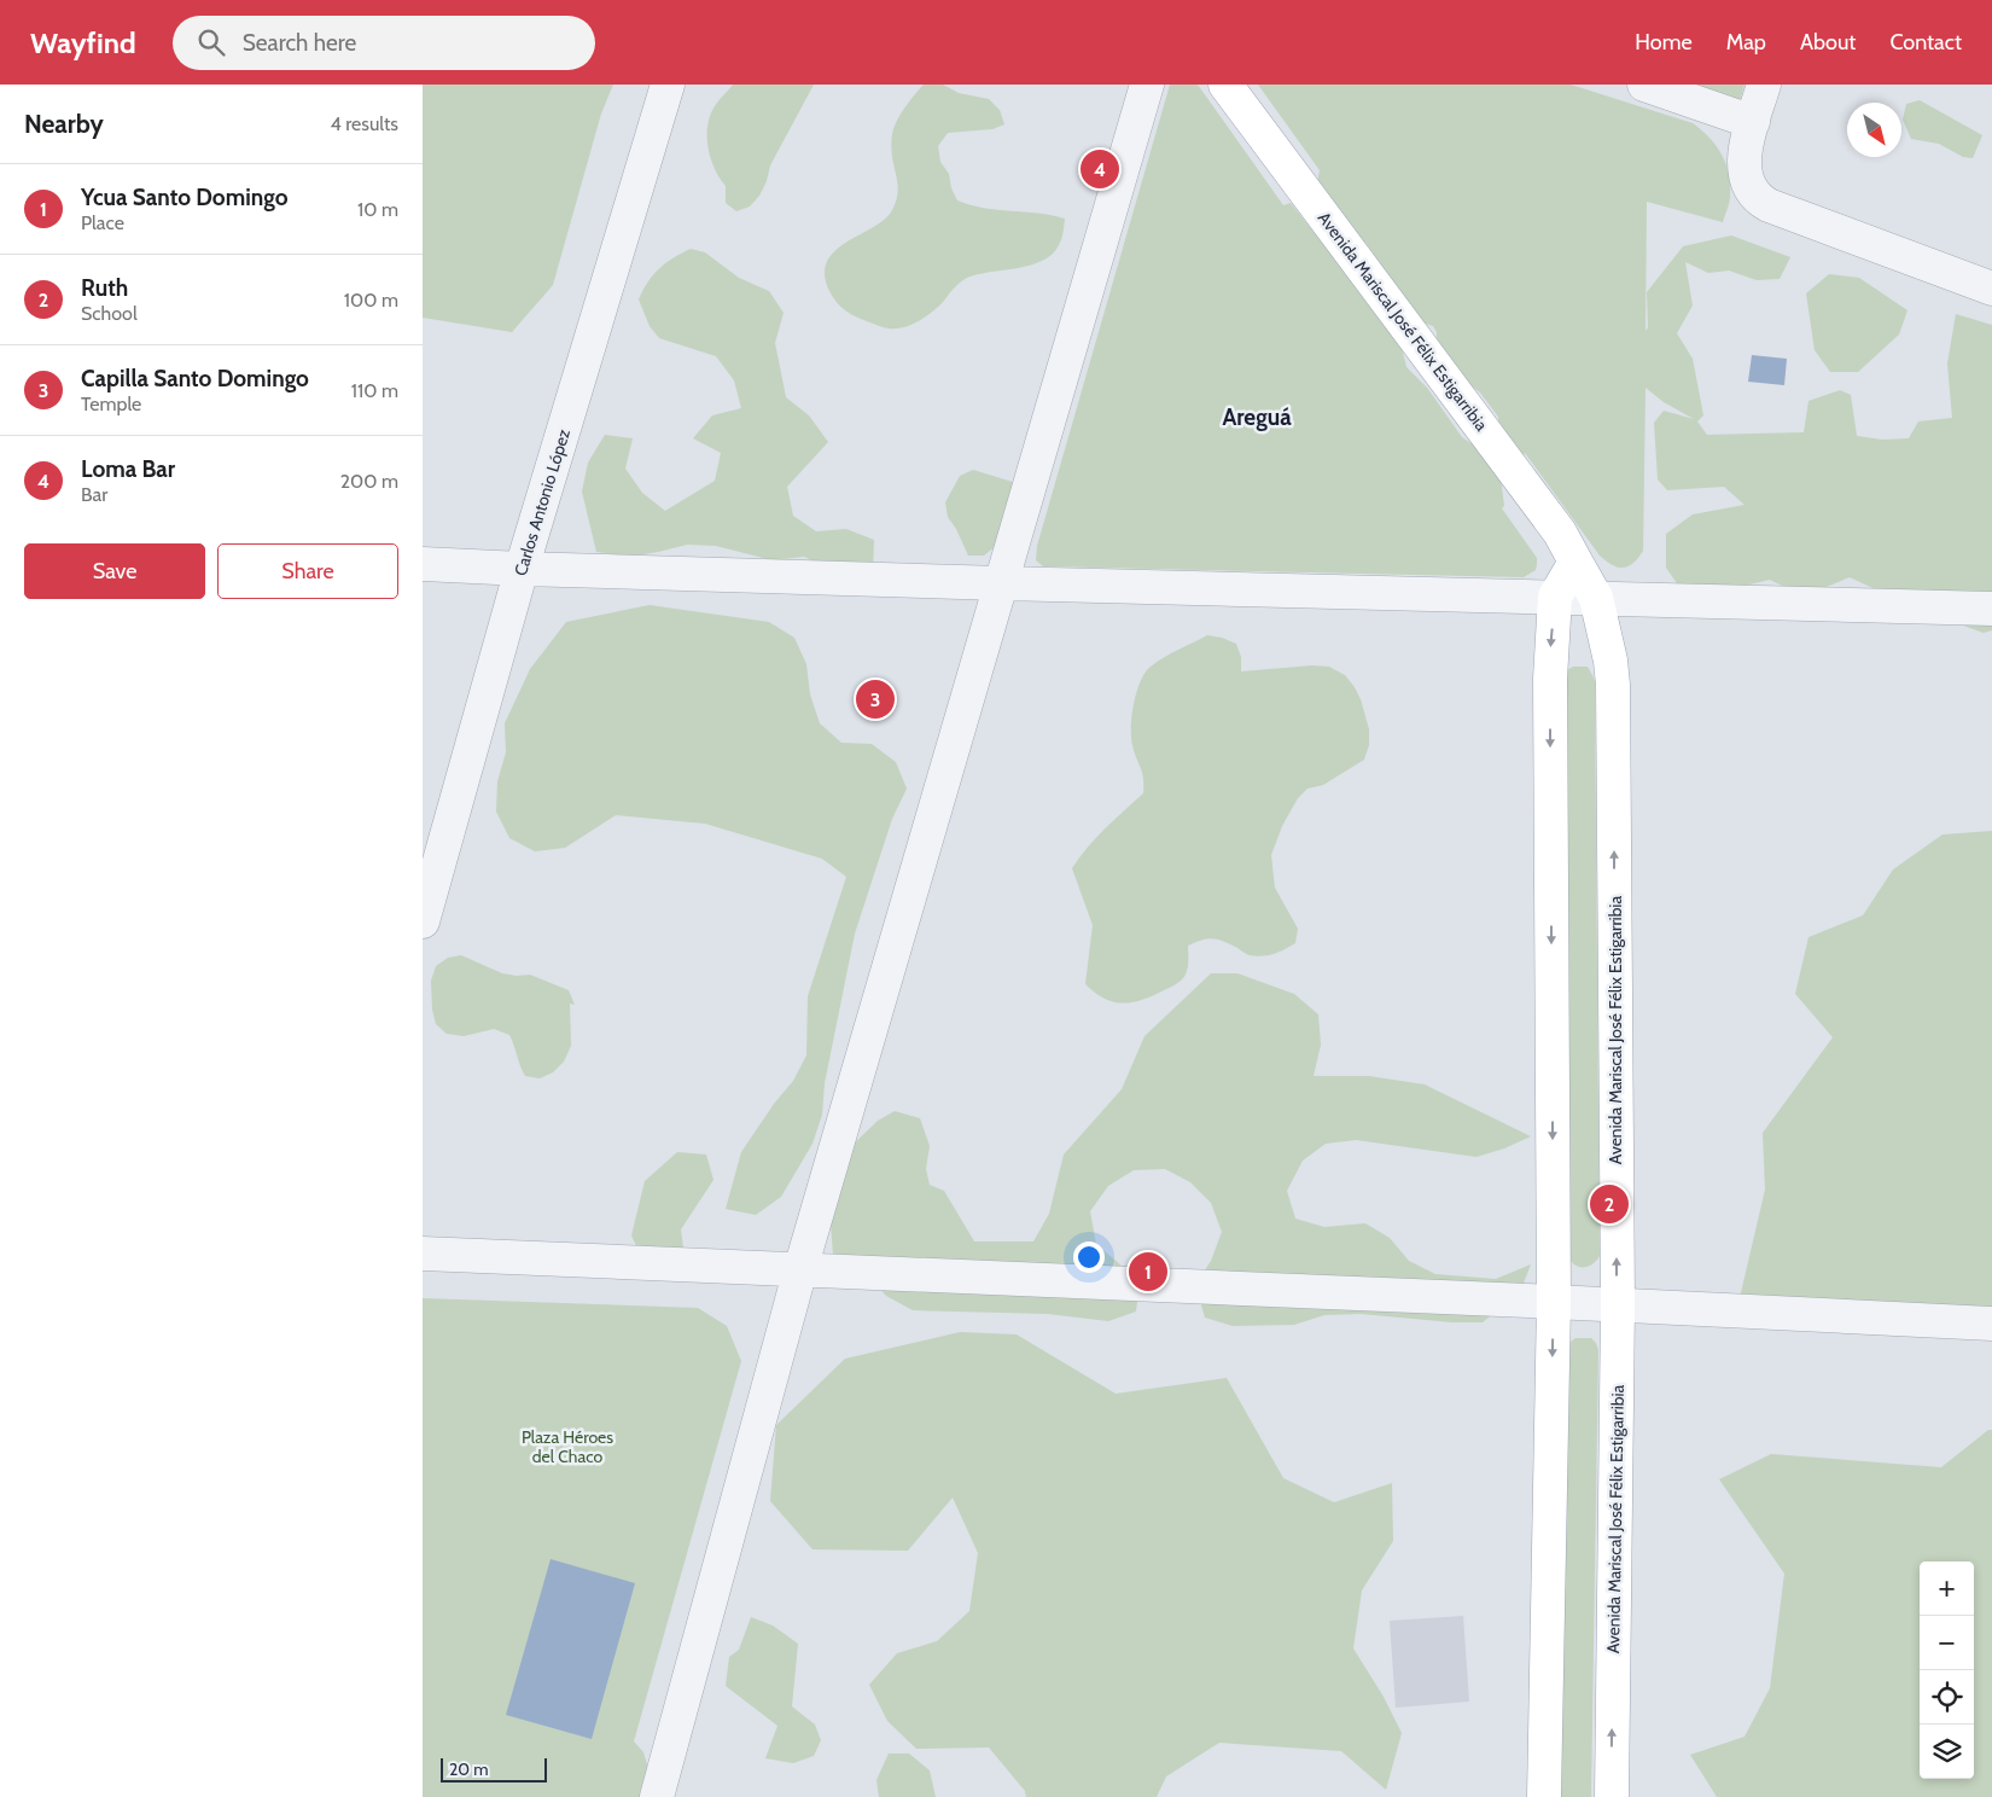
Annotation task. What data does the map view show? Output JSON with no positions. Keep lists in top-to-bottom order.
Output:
{
  "streets": {
    "main road": ["Avenida Mariscal José Félix Estigarribia"],
    "street": ["Carlos Antonio López"]
  },
  "districts": ["Areguá"],
  "parks": ["Plaza Héroes del Chaco"],
  "scale_bar": "20 m",
  "north": "bottom right",
  "page": {
    "header": "Wayfind",
    "search": "Search here",
    "nav": [
      "Home",
      "Map",
      "About",
      "Contact"
    ],
    "heading": ["Nearby", "4 results"],
    "pins": [
      "4",
      "3",
      "2",
      "1"
    ],
    "list": [
      {
        "mark": "1",
        "name": "Ycua Santo Domingo",
        "note": "Place",
        "value": "10 m"
      },
      {
        "mark": "2",
        "name": "Ruth",
        "note": "School",
        "value": "100 m"
      },
      {
        "mark": "3",
        "name": "Capilla Santo Domingo",
        "note": "Temple",
        "value": "110 m"
      },
      {
        "mark": "4",
        "name": "Loma Bar",
        "note": "Bar",
        "value": "200 m"
      }
    ],
    "buttons": ["Save", "Share"],
    "map_buttons": ["+", "−"],
    "scale": "20 m"
  }
}
